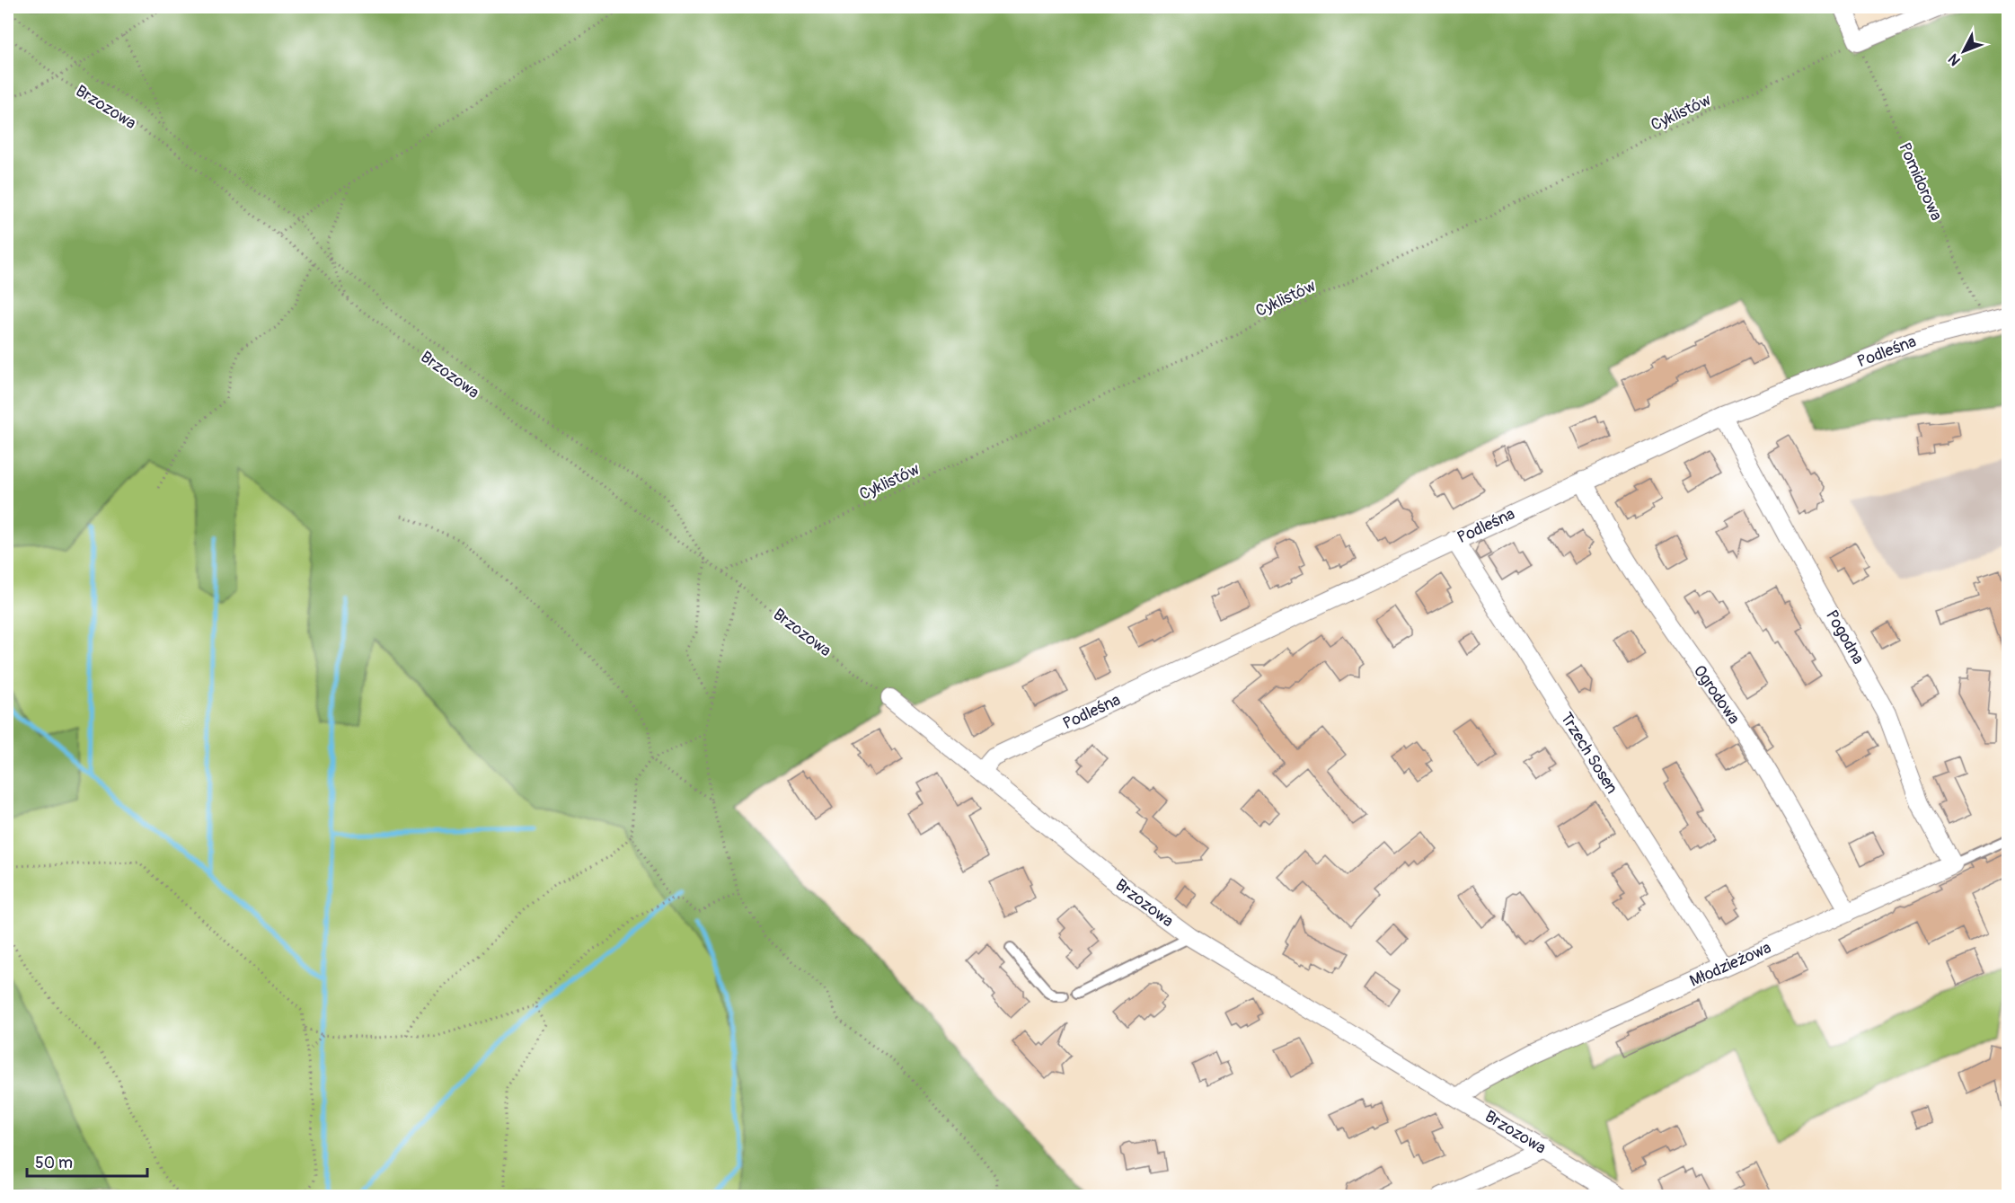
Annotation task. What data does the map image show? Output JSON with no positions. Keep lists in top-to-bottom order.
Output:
{
  "streets": {
    "street": [
      "Brzozowa",
      "Podleśna",
      "Pogodna",
      "Ogrodowa",
      "Trzech Sosen",
      "Młodzieżowa"
    ],
    "path": ["Cyklistów", "Pomidorowa"]
  },
  "crossings": [
    ["Brzozowa", "Cyklistów"],
    ["Brzozowa", "Podleśna"],
    ["Brzozowa", "Młodzieżowa"],
    ["Cyklistów", "Pomidorowa"],
    ["Pomidorowa", "Podleśna"],
    ["Podleśna", "Pogodna"],
    ["Podleśna", "Ogrodowa"],
    ["Podleśna", "Trzech Sosen"],
    ["Pogodna", "Młodzieżowa"],
    ["Ogrodowa", "Młodzieżowa"],
    ["Trzech Sosen", "Młodzieżowa"]
  ],
  "scale_bar": "50 m",
  "north": "bottom left"
}
